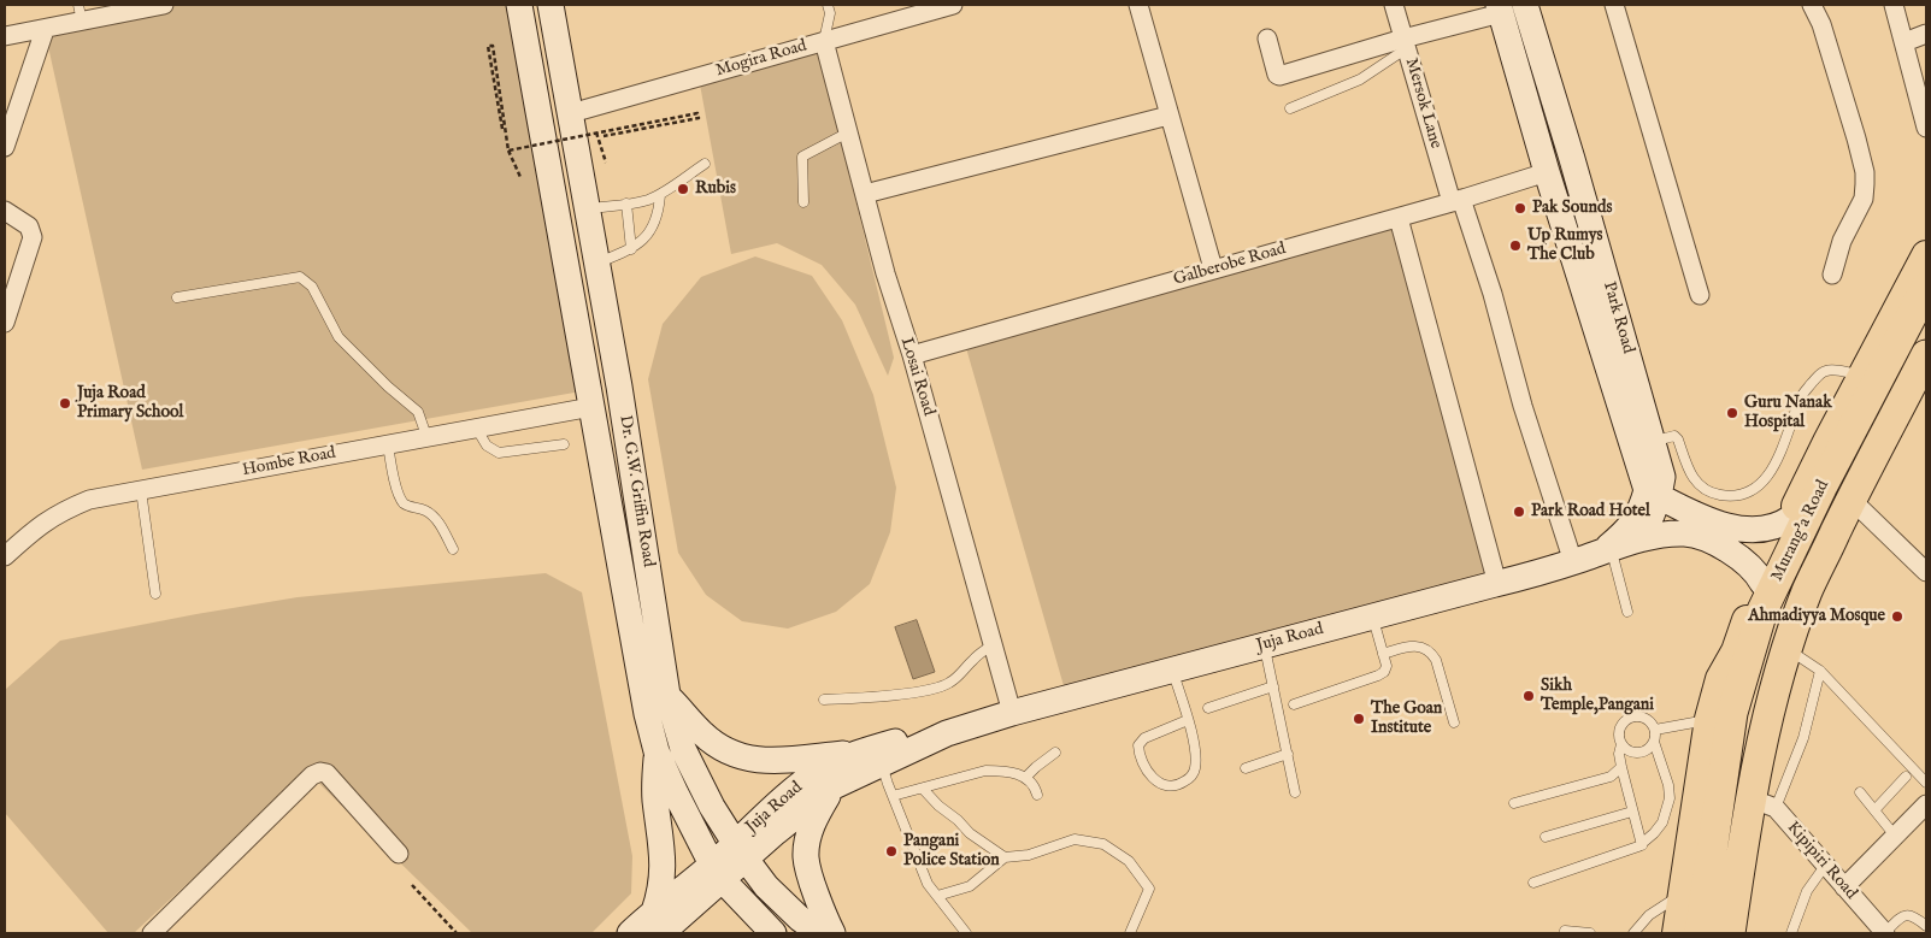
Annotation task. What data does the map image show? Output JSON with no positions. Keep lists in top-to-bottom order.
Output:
{
  "streets": {
    "highway": ["Murang'a Road"],
    "main road": ["Park Road", "Dr. G.W. Griffin Road", "Juja Road"],
    "street": [
      "Mogira Road",
      "Mersok Lane",
      "Galberobe Road",
      "Losai Road",
      "Hombe Road",
      "Kipipiri Road"
    ]
  },
  "crossings": [
    ["Mogira Road", "Losai Road"],
    ["Mogira Road", "Dr. G.W. Griffin Road"],
    ["Mersok Lane", "Galberobe Road"],
    ["Mersok Lane", "Juja Road"],
    ["Galberobe Road", "Park Road"],
    ["Galberobe Road", "Losai Road"],
    ["Losai Road", "Juja Road"],
    ["Hombe Road", "Dr. G.W. Griffin Road"],
    ["Dr. G.W. Griffin Road", "Juja Road"],
    ["Murang'a Road", "Juja Road"],
    ["Murang'a Road", "Kipipiri Road"]
  ],
  "places": [
    "Rubis",
    "Pak Sounds",
    "Up Rumys The Club",
    "Juja Road Primary School",
    "Guru Nanak Hospital",
    "Park Road Hotel",
    "Ahmadiyya Mosque",
    "Sikh Temple,Pangani",
    "The Goan Institute",
    "Pangani Police Station"
  ]
}
